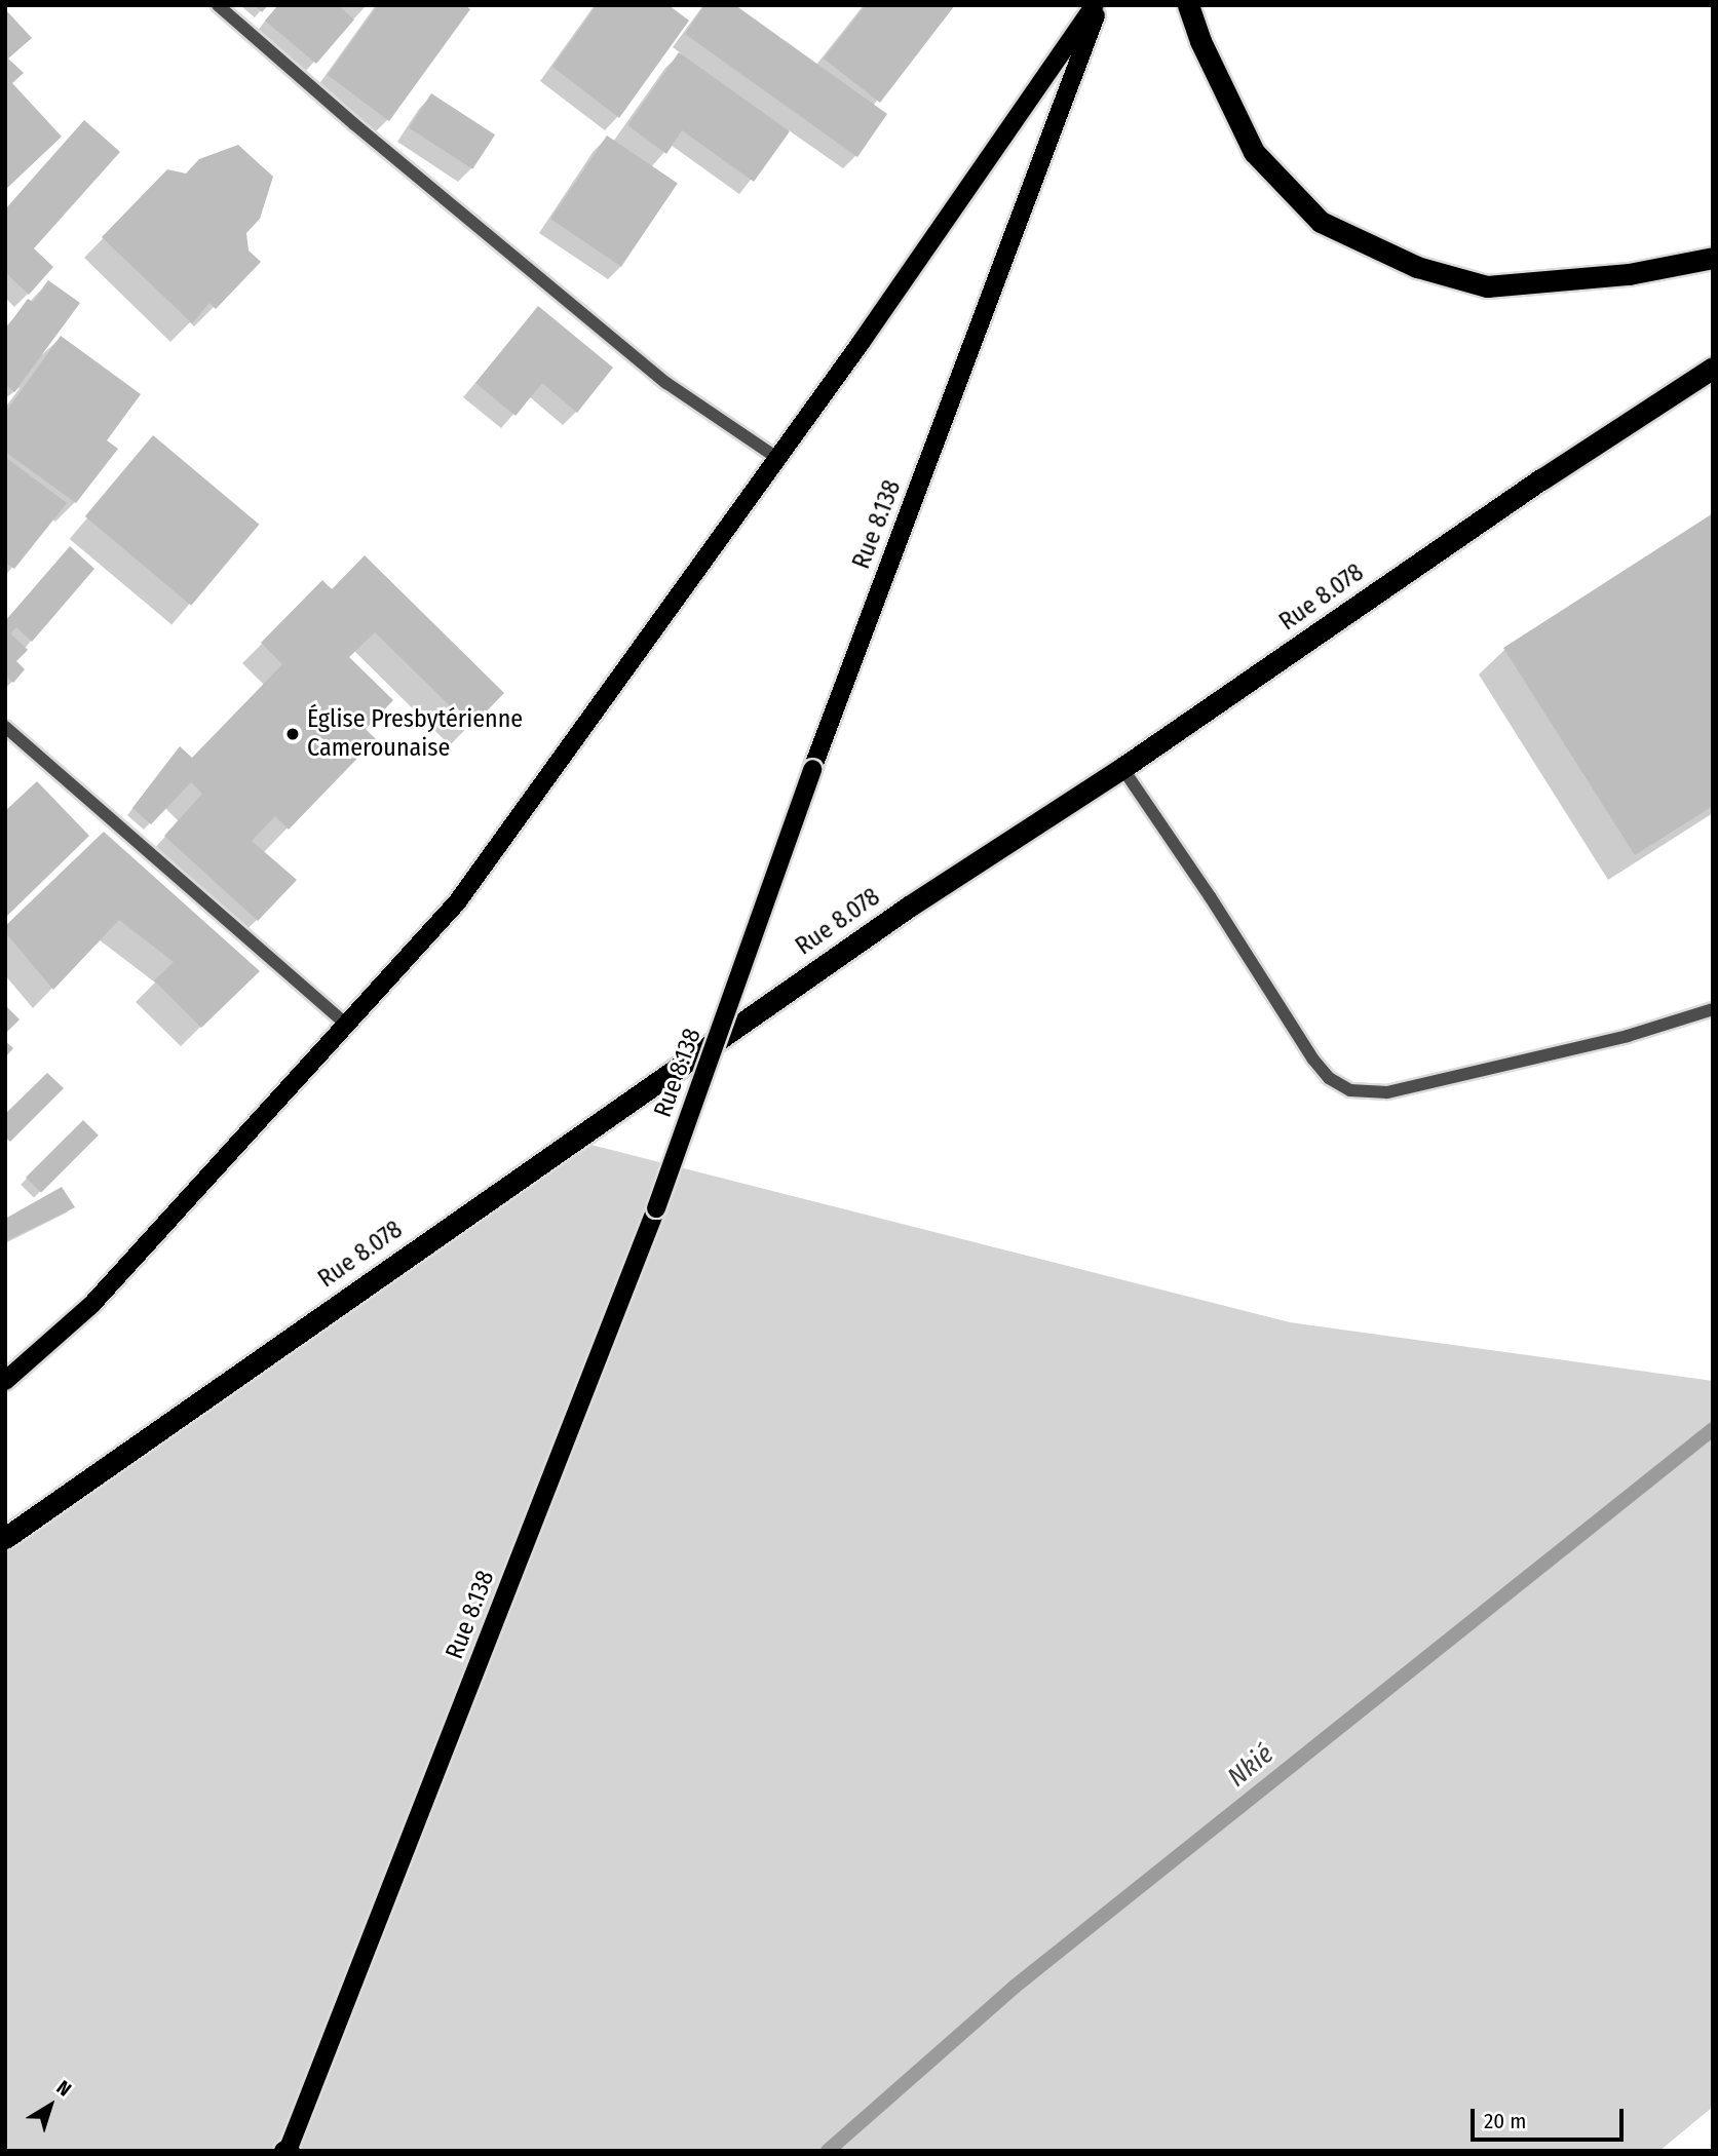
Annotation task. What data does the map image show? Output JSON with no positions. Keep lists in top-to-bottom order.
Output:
{
  "streets": {
    "highway": ["Rue 8.078"],
    "main road": ["Rue 8.138"]
  },
  "water": ["Nkié"],
  "places": ["Église Presbytérienne Camerounaise"],
  "scale_bar": "20 m",
  "north": "top right"
}
